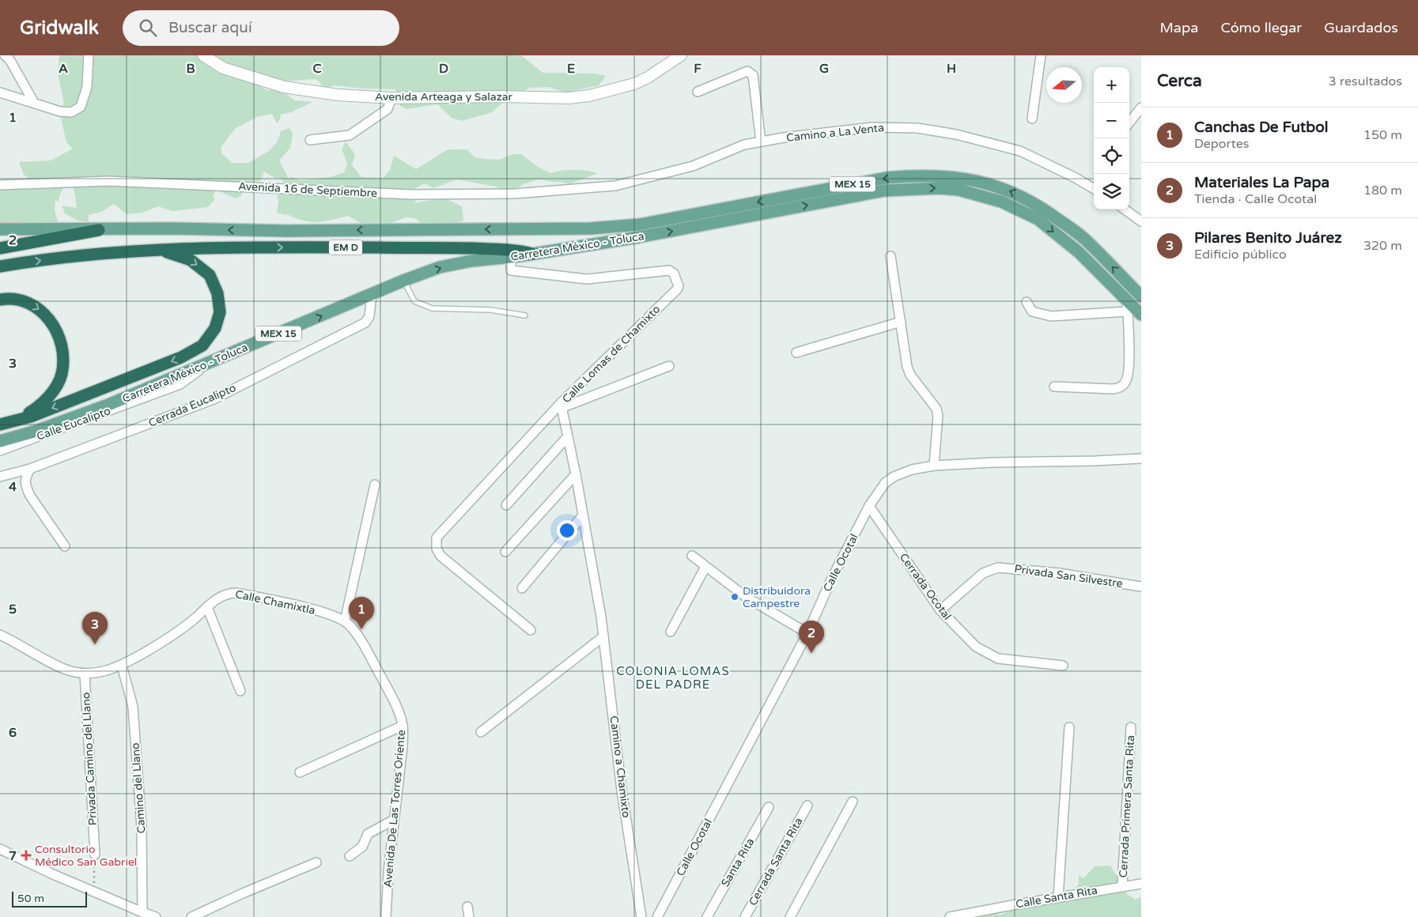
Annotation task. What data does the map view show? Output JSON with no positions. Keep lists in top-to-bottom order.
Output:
{
  "streets": {
    "highway": ["EM D"],
    "main road": ["MEX 15", "Carretera México - Toluca"],
    "street": [
      "Avenida Arteaga y Salazar",
      "Camino a La Venta",
      "Avenida 16 de Septiembre",
      "Calle Lomas de Chamixto",
      "Cerrada Eucalipto",
      "Calle Eucalipto",
      "Calle Ocotal",
      "Privada San Silvestre",
      "Cerrada Ocotal",
      "Calle Chamixtla",
      "Privada Camino del Llano",
      "Camino a Chamixto",
      "Camino del Llano",
      "Cerrada Primera Santa Rita",
      "Avenida De Las Torres Oriente",
      "Cerrada Santa Rita",
      "Santa Rita",
      "Calle Santa Rita"
    ]
  },
  "crossings": [
    ["Camino a La Venta", "Avenida 16 de Septiembre"],
    ["Carretera México - Toluca", "EM D"],
    ["Carretera México - Toluca", "Calle Lomas de Chamixto"],
    ["Carretera México - Toluca", "Cerrada Eucalipto"],
    ["Carretera México - Toluca", "Calle Eucalipto"],
    ["Calle Lomas de Chamixto", "Camino a Chamixto"],
    ["Calle Ocotal", "Cerrada Ocotal"],
    ["Privada San Silvestre", "Cerrada Ocotal"],
    ["Calle Chamixtla", "Privada Camino del Llano"],
    ["Calle Chamixtla", "Camino del Llano"],
    ["Calle Chamixtla", "Avenida De Las Torres Oriente"],
    ["Cerrada Primera Santa Rita", "Calle Santa Rita"]
  ],
  "districts": ["COLONIA LOMAS DEL PADRE"],
  "places": {
    "other": ["Distribuidora Campestre"],
    "health": ["Consultorio Médico San Gabriel"]
  },
  "scale_bar": "50 m",
  "north": "left",
  "page": {
    "header": "Gridwalk",
    "search": "Buscar aquí",
    "nav": ["Mapa", "Cómo llegar", "Guardados"],
    "heading": ["Cerca", "3 resultados"],
    "map_buttons": ["+", "−"],
    "list": [
      {
        "mark": "1",
        "name": "Canchas De Futbol",
        "note": "Deportes",
        "value": "150 m"
      },
      {
        "mark": "2",
        "name": "Materiales La Papa",
        "note": "Tienda · Calle Ocotal",
        "value": "180 m"
      },
      {
        "mark": "3",
        "name": "Pilares Benito Juárez",
        "note": "Edificio público",
        "value": "320 m"
      }
    ],
    "pins": ["1", "3", "2"],
    "scale": "50 m"
  },
  "grid": {
    "columns": [
      "A",
      "B",
      "C",
      "D",
      "E",
      "F",
      "G",
      "H"
    ],
    "rows": [
      "1",
      "2",
      "3",
      "4",
      "5",
      "6",
      "7"
    ]
  }
}
